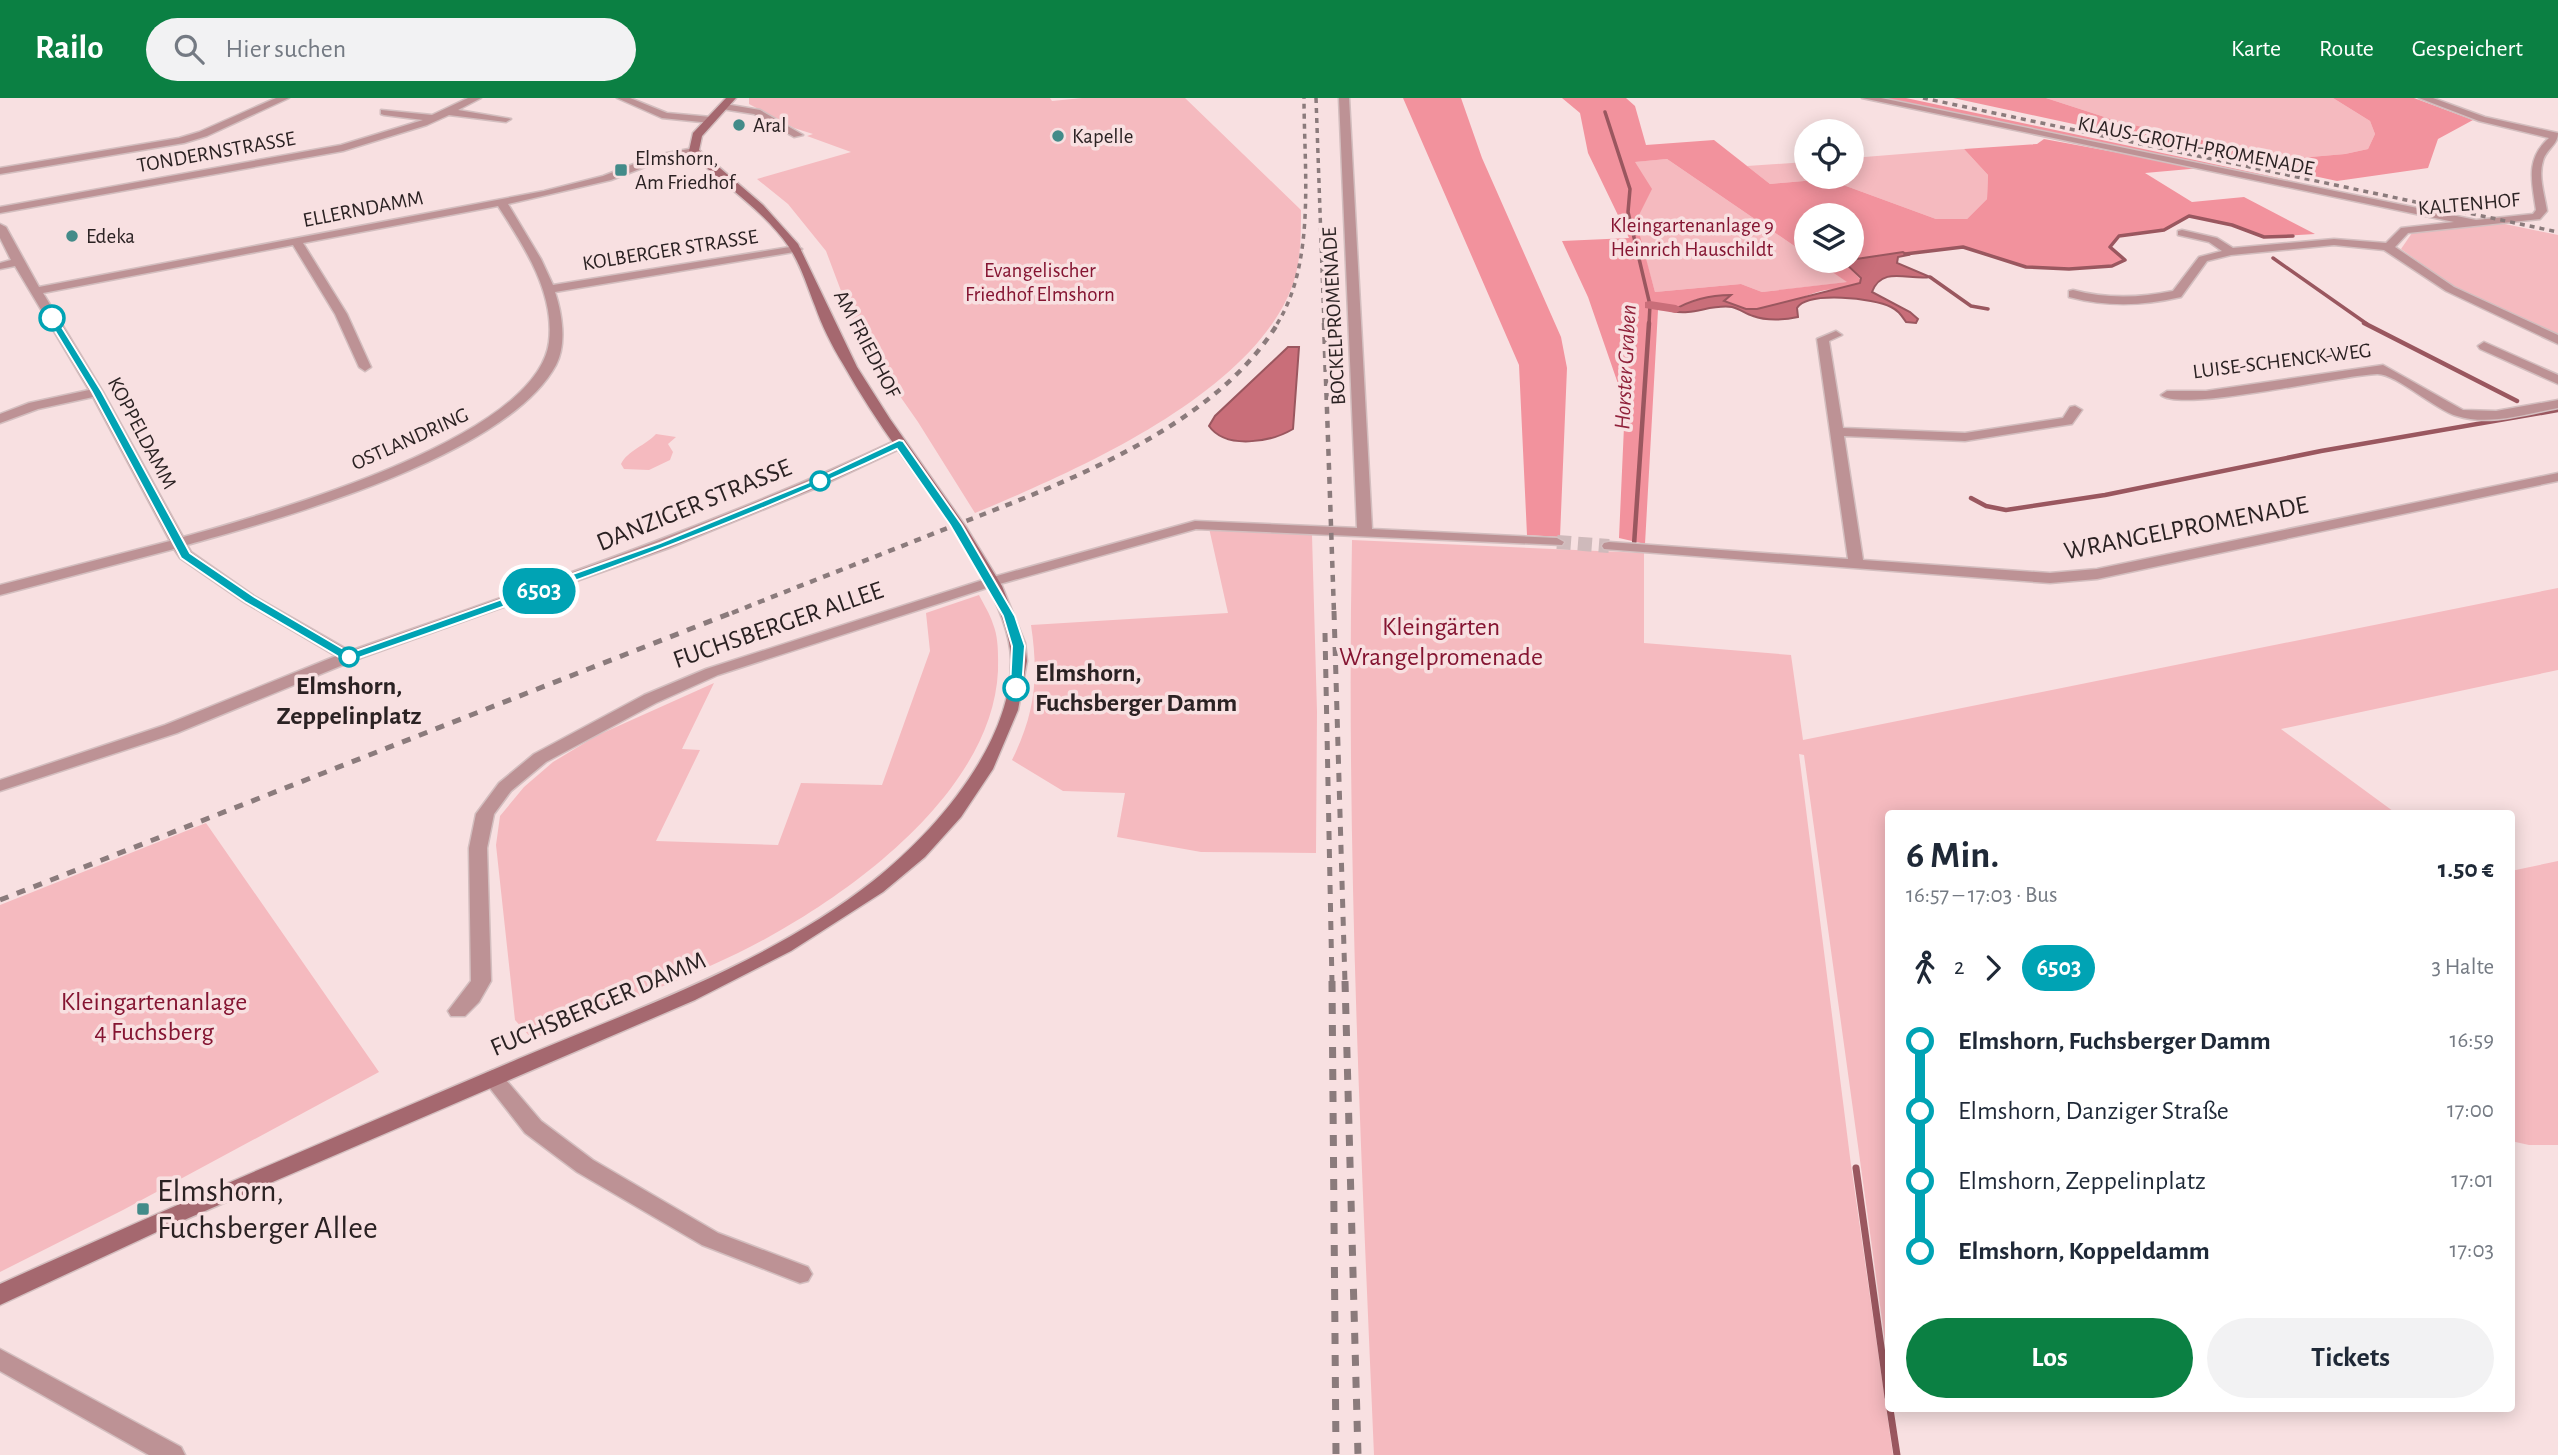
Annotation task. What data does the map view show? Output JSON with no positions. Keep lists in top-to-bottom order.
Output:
{
  "streets": {
    "street": [
      "KLAUS-GROTH-PROMENADE",
      "TONDERNSTRASSE",
      "KALTENHOF",
      "ELLERNDAMM",
      "KOLBERGER STRASSE",
      "BOCKELPROMENADE",
      "AM FRIEDHOF",
      "LUISE-SCHENCK-WEG",
      "KOPPELDAMM",
      "OSTLANDRING",
      "DANZIGER STRASSE",
      "WRANGELPROMENADE",
      "FUCHSBERGER ALLEE",
      "FUCHSBERGER DAMM"
    ]
  },
  "crossings": [
    ["KLAUS-GROTH-PROMENADE", "KALTENHOF"],
    ["ELLERNDAMM", "AM FRIEDHOF"],
    ["ELLERNDAMM", "KOPPELDAMM"],
    ["ELLERNDAMM", "OSTLANDRING"],
    ["KOLBERGER STRASSE", "AM FRIEDHOF"],
    ["KOLBERGER STRASSE", "OSTLANDRING"],
    ["BOCKELPROMENADE", "FUCHSBERGER ALLEE"],
    ["AM FRIEDHOF", "DANZIGER STRASSE"],
    ["AM FRIEDHOF", "FUCHSBERGER ALLEE"],
    ["AM FRIEDHOF", "FUCHSBERGER DAMM"],
    ["KOPPELDAMM", "OSTLANDRING"],
    ["KOPPELDAMM", "DANZIGER STRASSE"],
    ["FUCHSBERGER ALLEE", "FUCHSBERGER DAMM"]
  ],
  "water": ["Horster Graben"],
  "parks": [
    "Kleingartenanlage 9 Heinrich Hauschildt",
    "Evangelischer Friedhof Elmshorn",
    "Kleingärten Wrangelpromenade",
    "Kleingartenanlage 4 Fuchsberg"
  ],
  "places": {
    "other": [
      "Aral",
      "Kapelle",
      "Edeka",
      "Elmshorn, Zeppelinplatz",
      "Elmshorn, Fuchsberger Damm"
    ],
    "transit": ["Elmshorn, Am Friedhof", "Elmshorn, Fuchsberger Allee"]
  },
  "lines": ["bus line 6503"],
  "page": {
    "header": "Railo",
    "search": "Hier suchen",
    "nav": ["Karte", "Route", "Gespeichert"],
    "on_map": "6503",
    "heading": ["6 Min.", "16:57 – 17:03 · Bus", "1.50 €"],
    "legs": ["2", "6503", "3 Halte"],
    "list": [
      {
        "name": "Elmshorn, Fuchsberger Damm",
        "value": "16:59"
      },
      {
        "name": "Elmshorn, Danziger Straße",
        "value": "17:00"
      },
      {
        "name": "Elmshorn, Zeppelinplatz",
        "value": "17:01"
      },
      {
        "name": "Elmshorn, Koppeldamm",
        "value": "17:03"
      }
    ],
    "buttons": ["Los", "Tickets"]
  }
}
